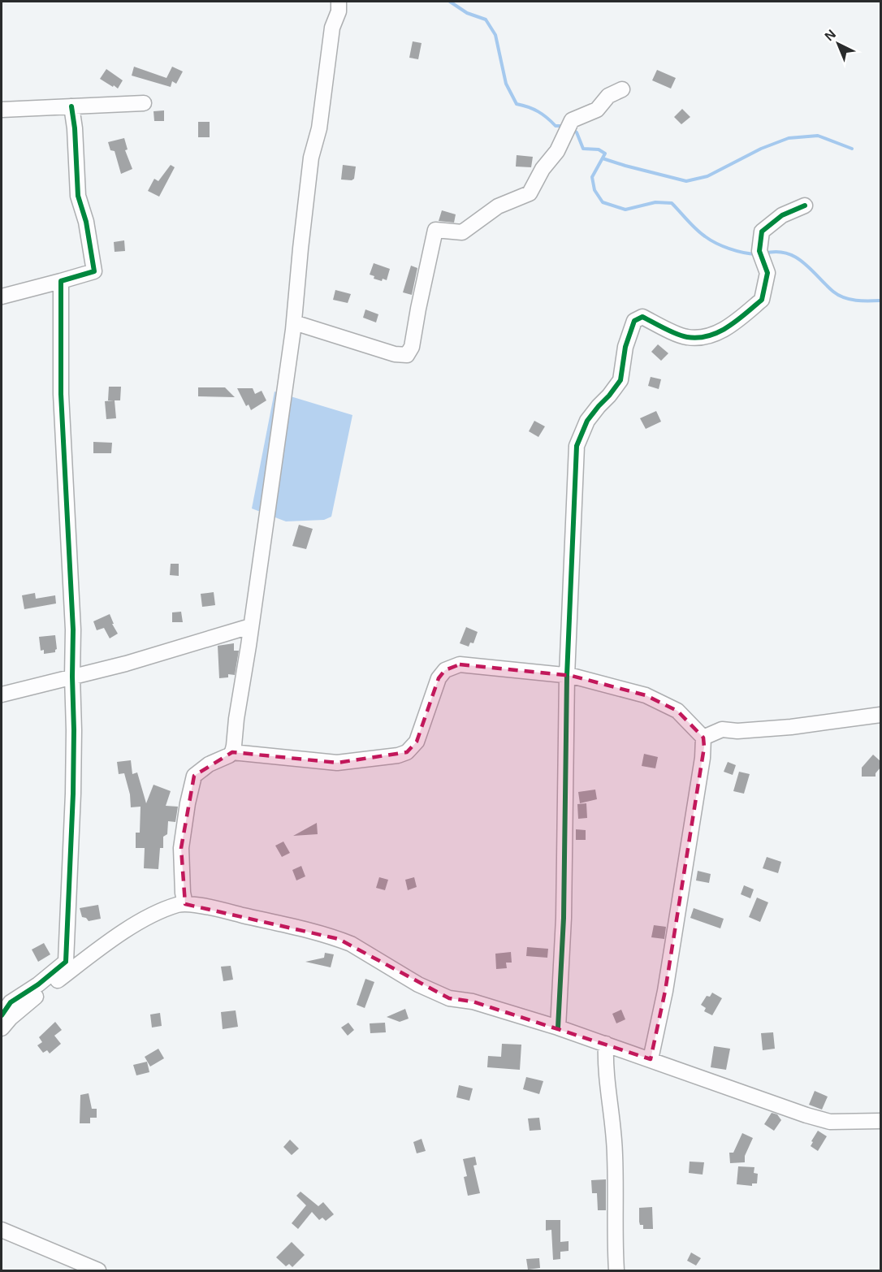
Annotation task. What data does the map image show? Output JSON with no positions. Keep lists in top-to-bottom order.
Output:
{
  "north": "top left"
}
